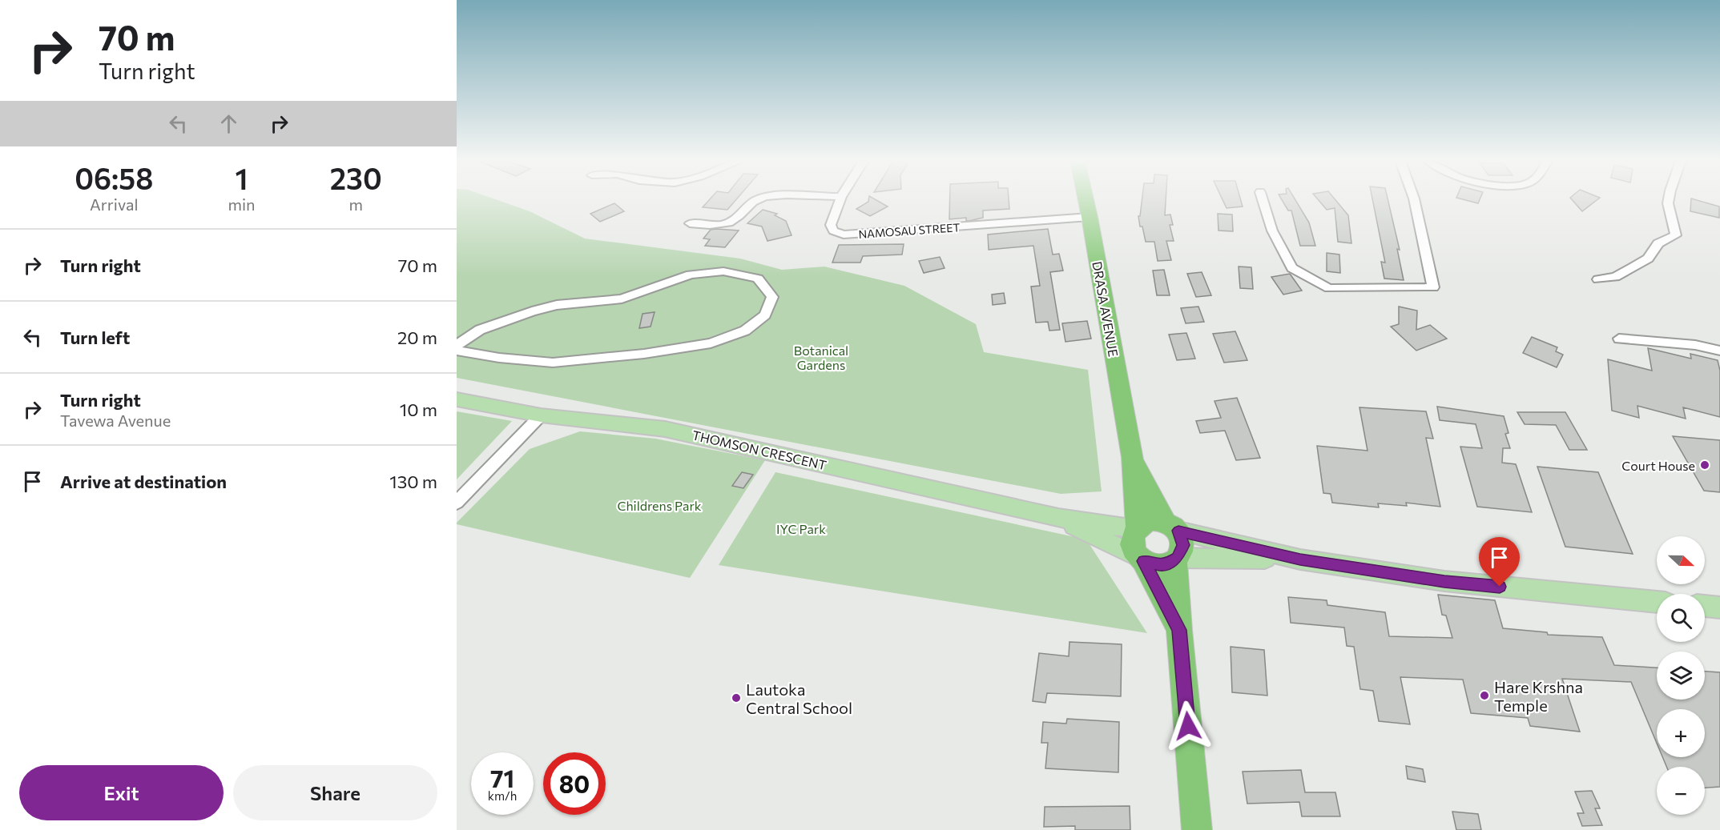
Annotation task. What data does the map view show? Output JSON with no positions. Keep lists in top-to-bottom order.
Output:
{
  "streets": {
    "highway": ["DRASA AVENUE"],
    "main road": ["THOMSON CRESCENT"],
    "street": ["NAMOSAU STREET"]
  },
  "crossings": [
    ["NAMOSAU STREET", "DRASA AVENUE"],
    ["DRASA AVENUE", "THOMSON CRESCENT"]
  ],
  "parks": ["Botanical Gardens", "Childrens Park", "IYC Park"],
  "places": ["Court House", "Hare Krshna Temple", "Lautoka Central School"],
  "north": "right",
  "page": {
    "turn": ["70 m", "Turn right"],
    "eta": [
      "06:58",
      "Arrival",
      "1",
      "min",
      "230",
      "m"
    ],
    "list": [
      {
        "name": "Turn right",
        "value": "70 m"
      },
      {
        "name": "Turn left",
        "value": "20 m"
      },
      {
        "name": "Turn right",
        "note": "Tavewa Avenue",
        "value": "10 m"
      },
      {
        "name": "Arrive at destination",
        "value": "130 m"
      }
    ],
    "map_buttons": ["+", "−"],
    "speed": "71 km/h",
    "limit": "80",
    "buttons": ["Exit", "Share"]
  }
}
